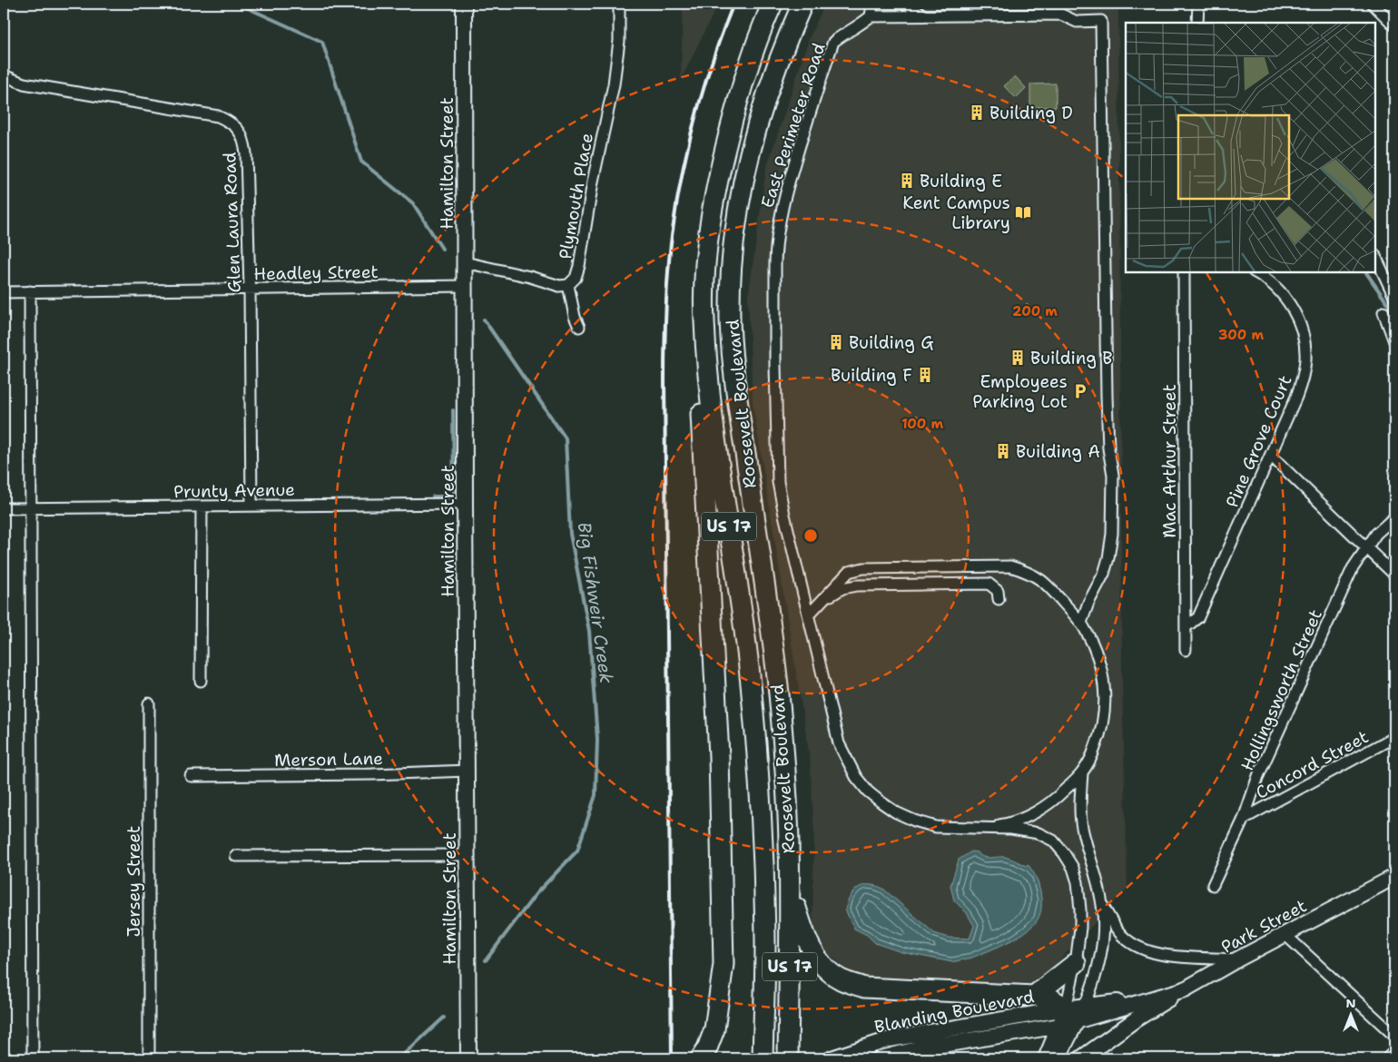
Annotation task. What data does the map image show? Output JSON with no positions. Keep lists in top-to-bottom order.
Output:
{
  "streets": {
    "highway": ["Roosevelt Boulevard", "US 17"],
    "street": [
      "East Perimeter Road",
      "Hamilton Street",
      "Plymouth Place",
      "Glen Laura Road",
      "Headley Street",
      "Pine Grove Court",
      "Mac Arthur Street",
      "Prunty Avenue",
      "Hollingsworth Street",
      "Merson Lane",
      "Concord Street",
      "Jersey Street",
      "Park Street",
      "Blanding Boulevard"
    ]
  },
  "crossings": [
    ["Hamilton Street", "Plymouth Place"],
    ["Hamilton Street", "Headley Street"],
    ["Hamilton Street", "Prunty Avenue"],
    ["Hamilton Street", "Merson Lane"],
    ["Glen Laura Road", "Headley Street"],
    ["Glen Laura Road", "Prunty Avenue"],
    ["Pine Grove Court", "Mac Arthur Street"],
    ["Hollingsworth Street", "Concord Street"],
    ["Park Street", "Blanding Boulevard"]
  ],
  "water": ["Big Fishweir Creek"],
  "places": {
    "building": [
      "Building D",
      "Building E",
      "Building G",
      "Building B",
      "Building F",
      "Building A"
    ],
    "library": ["Kent Campus Library"],
    "parking": ["Employees Parking Lot"]
  },
  "north": "top",
  "rings": ["200 m", "300 m", "100 m"]
}
